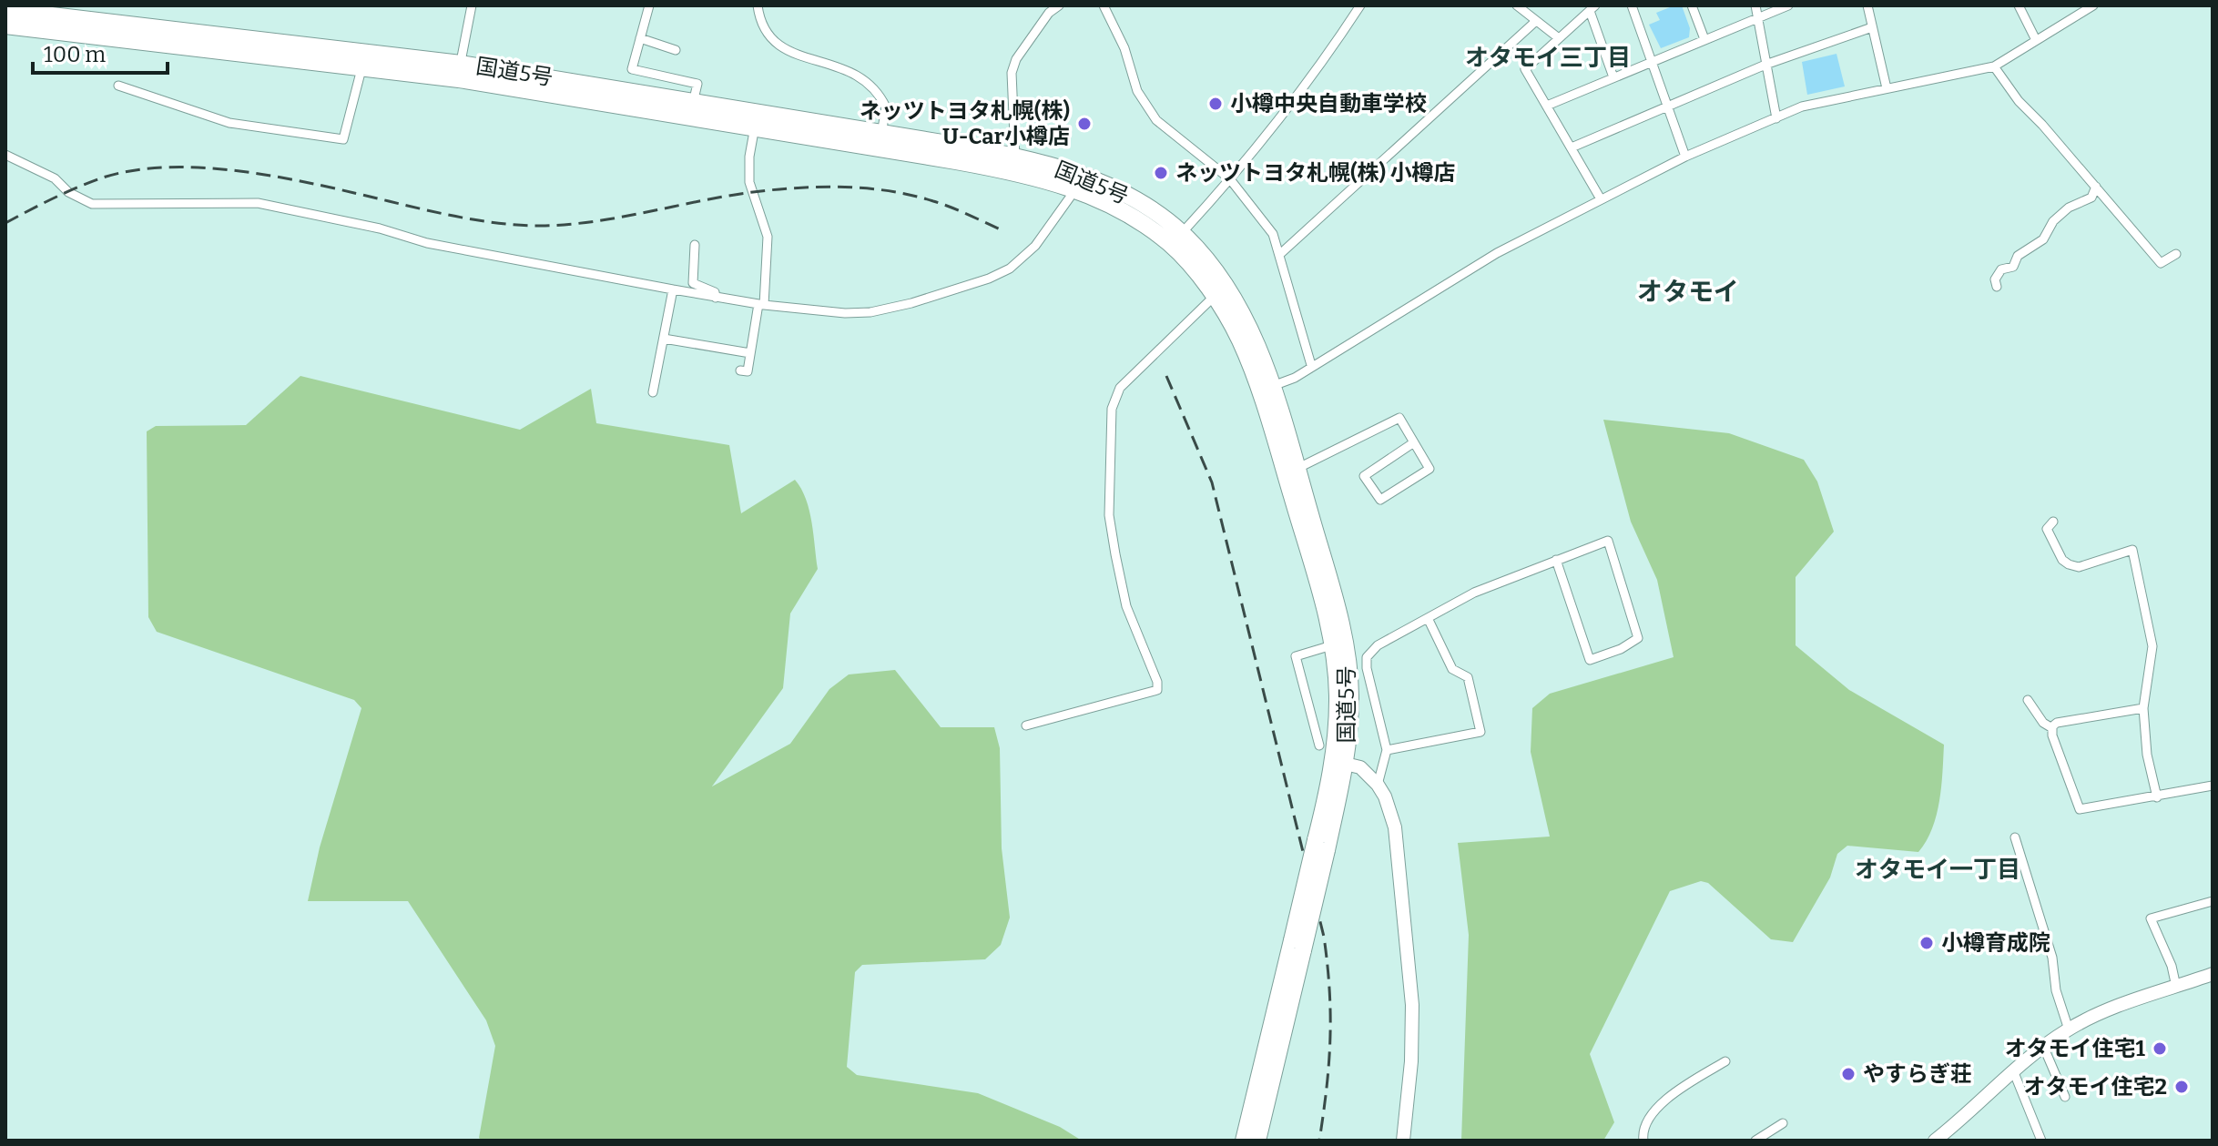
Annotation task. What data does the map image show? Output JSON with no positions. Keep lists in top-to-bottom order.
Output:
{
  "streets": {
    "highway": ["国道5号"]
  },
  "districts": ["オタモイ三丁目", "オタモイ", "オタモイ一丁目"],
  "places": [
    "小樽中央自動車学校",
    "ネッツトヨタ札幌(株) U-Car小樽店",
    "ネッツトヨタ札幌(株) 小樽店",
    "小樽育成院",
    "オタモイ住宅1",
    "やすらぎ荘",
    "オタモイ住宅2"
  ],
  "scale_bar": "100 m"
}
